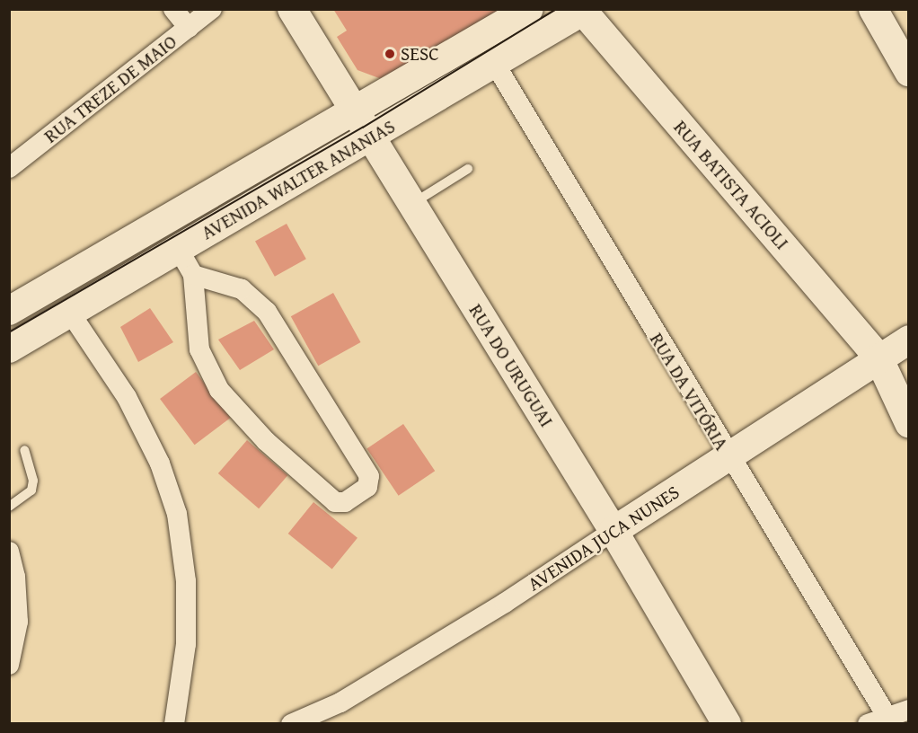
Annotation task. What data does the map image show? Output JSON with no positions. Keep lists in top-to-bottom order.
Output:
{
  "streets": {
    "street": [
      "RUA TREZE DE MAIO",
      "AVENIDA WALTER ANANIAS",
      "RUA BATISTA ACIOLI",
      "RUA DO URUGUAI",
      "RUA DA VITÓRIA",
      "AVENIDA JUCA NUNES"
    ]
  },
  "crossings": [
    ["AVENIDA WALTER ANANIAS", "RUA BATISTA ACIOLI"],
    ["AVENIDA WALTER ANANIAS", "RUA DO URUGUAI"],
    ["AVENIDA WALTER ANANIAS", "RUA DA VITÓRIA"],
    ["RUA BATISTA ACIOLI", "AVENIDA JUCA NUNES"],
    ["RUA DO URUGUAI", "AVENIDA JUCA NUNES"],
    ["RUA DA VITÓRIA", "AVENIDA JUCA NUNES"]
  ],
  "places": ["SESC"]
}
